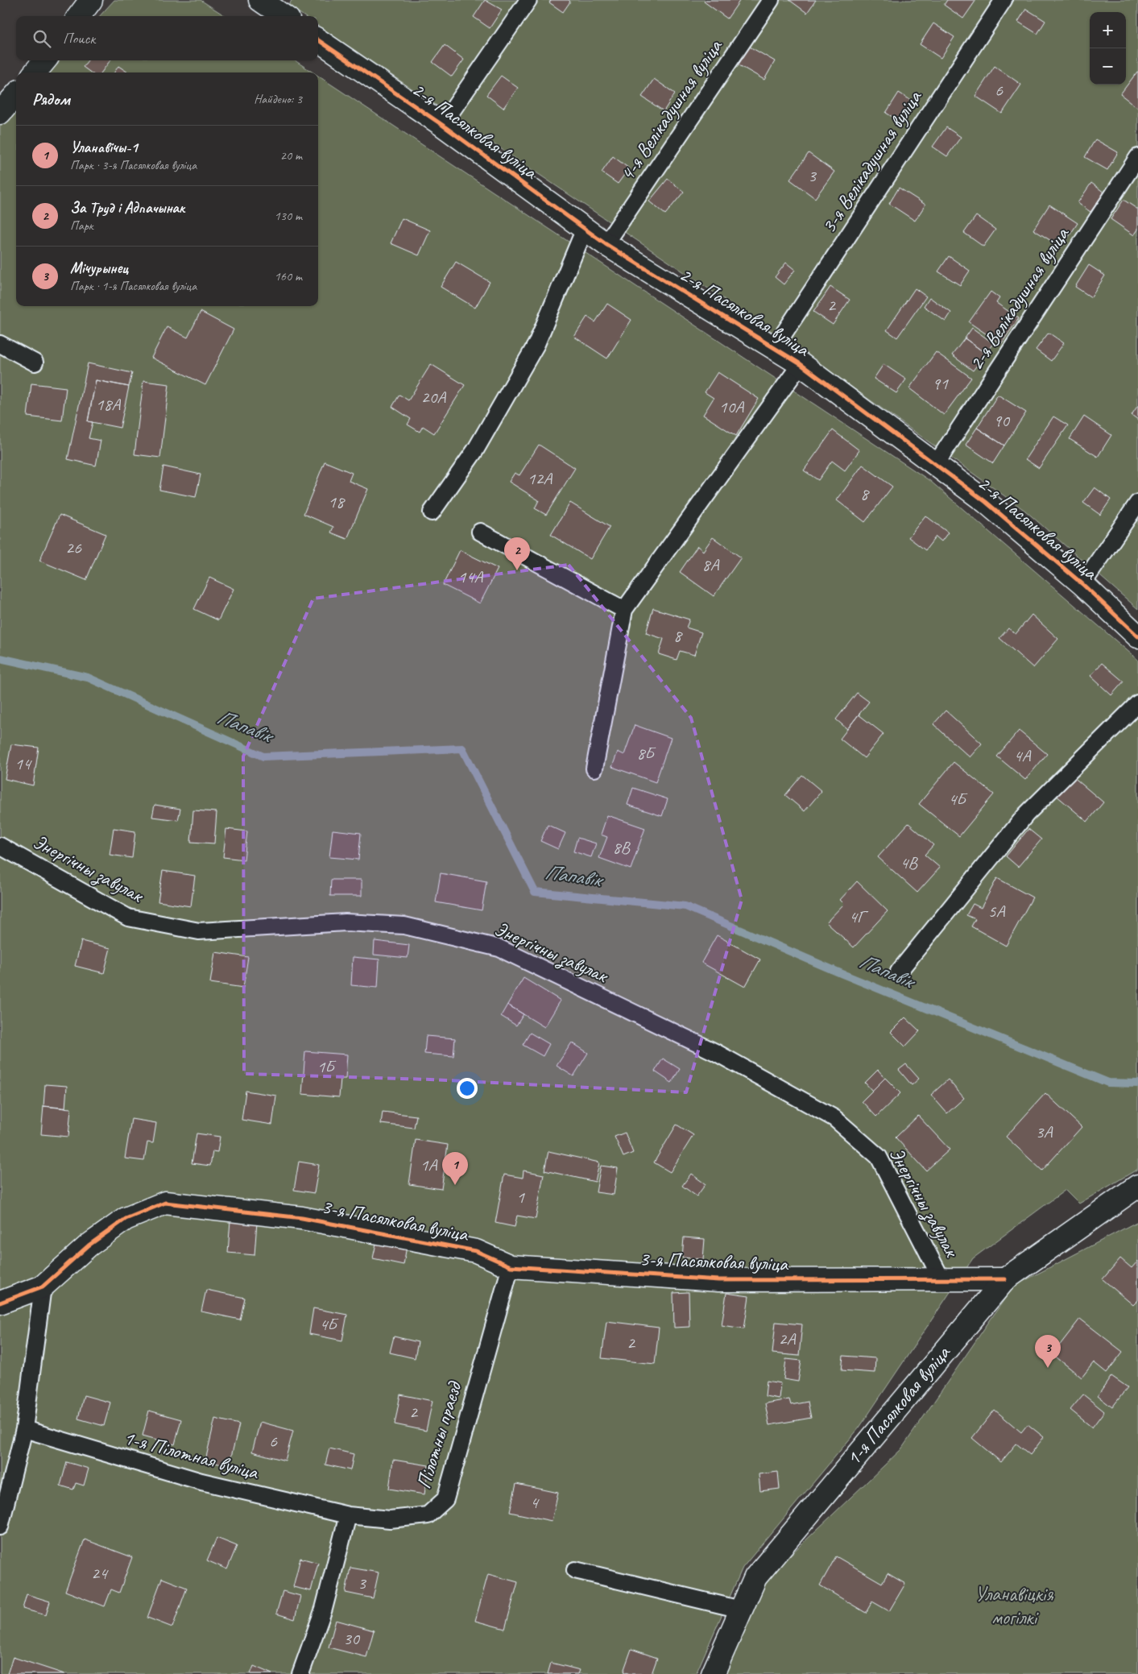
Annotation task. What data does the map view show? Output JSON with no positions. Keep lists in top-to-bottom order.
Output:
{
  "streets": {
    "street": ["2-я Пасялковая вуліца", "3-я Пасялковая вуліца", "1-я Пасялковая вуліца"],
    "lane": [
      "4-я Велікадушная вуліца",
      "3-я Велікадушная вуліца",
      "2-я Велікадушная вуліца",
      "Энергічны завулак",
      "Пілотны праезд",
      "1-я Пілотная вуліца"
    ]
  },
  "crossings": [
    ["4-я Велікадушная вуліца", "2-я Пасялковая вуліца"],
    ["2-я Пасялковая вуліца", "3-я Велікадушная вуліца"],
    ["2-я Пасялковая вуліца", "2-я Велікадушная вуліца"],
    ["Энергічны завулак", "3-я Пасялковая вуліца"],
    ["3-я Пасялковая вуліца", "1-я Пасялковая вуліца"],
    ["3-я Пасялковая вуліца", "Пілотны праезд"],
    ["Пілотны праезд", "1-я Пілотная вуліца"]
  ],
  "water": ["Папавік"],
  "parks": ["Уланавіцкія могілкі"],
  "house_numbers": [
    "6",
    "3",
    "2",
    "91",
    "20А",
    "18А",
    "10А",
    "90",
    "12А",
    "8",
    "18",
    "26",
    "8А",
    "14А",
    "8",
    "8Б",
    "4А",
    "14",
    "4Б",
    "8В",
    "4В",
    "5А",
    "4Г",
    "1Б",
    "3А",
    "1А",
    "1",
    "4Б",
    "2А",
    "2",
    "2",
    "6",
    "4",
    "24",
    "3",
    "30"
  ],
  "page": {
    "map_buttons": ["+", "−"],
    "search": "Поиск",
    "heading": ["Рядом", "Найдено: 3"],
    "list": [
      {
        "mark": "1",
        "name": "Уланавічы-1",
        "note": "Парк · 3-я Пасялковая вуліца",
        "value": "20 m"
      },
      {
        "mark": "2",
        "name": "За Труд і Адпачынак",
        "note": "Парк",
        "value": "130 m"
      },
      {
        "mark": "3",
        "name": "Мічурынец",
        "note": "Парк · 1-я Пасялковая вуліца",
        "value": "160 m"
      }
    ],
    "pins": ["2", "1", "3"]
  }
}
